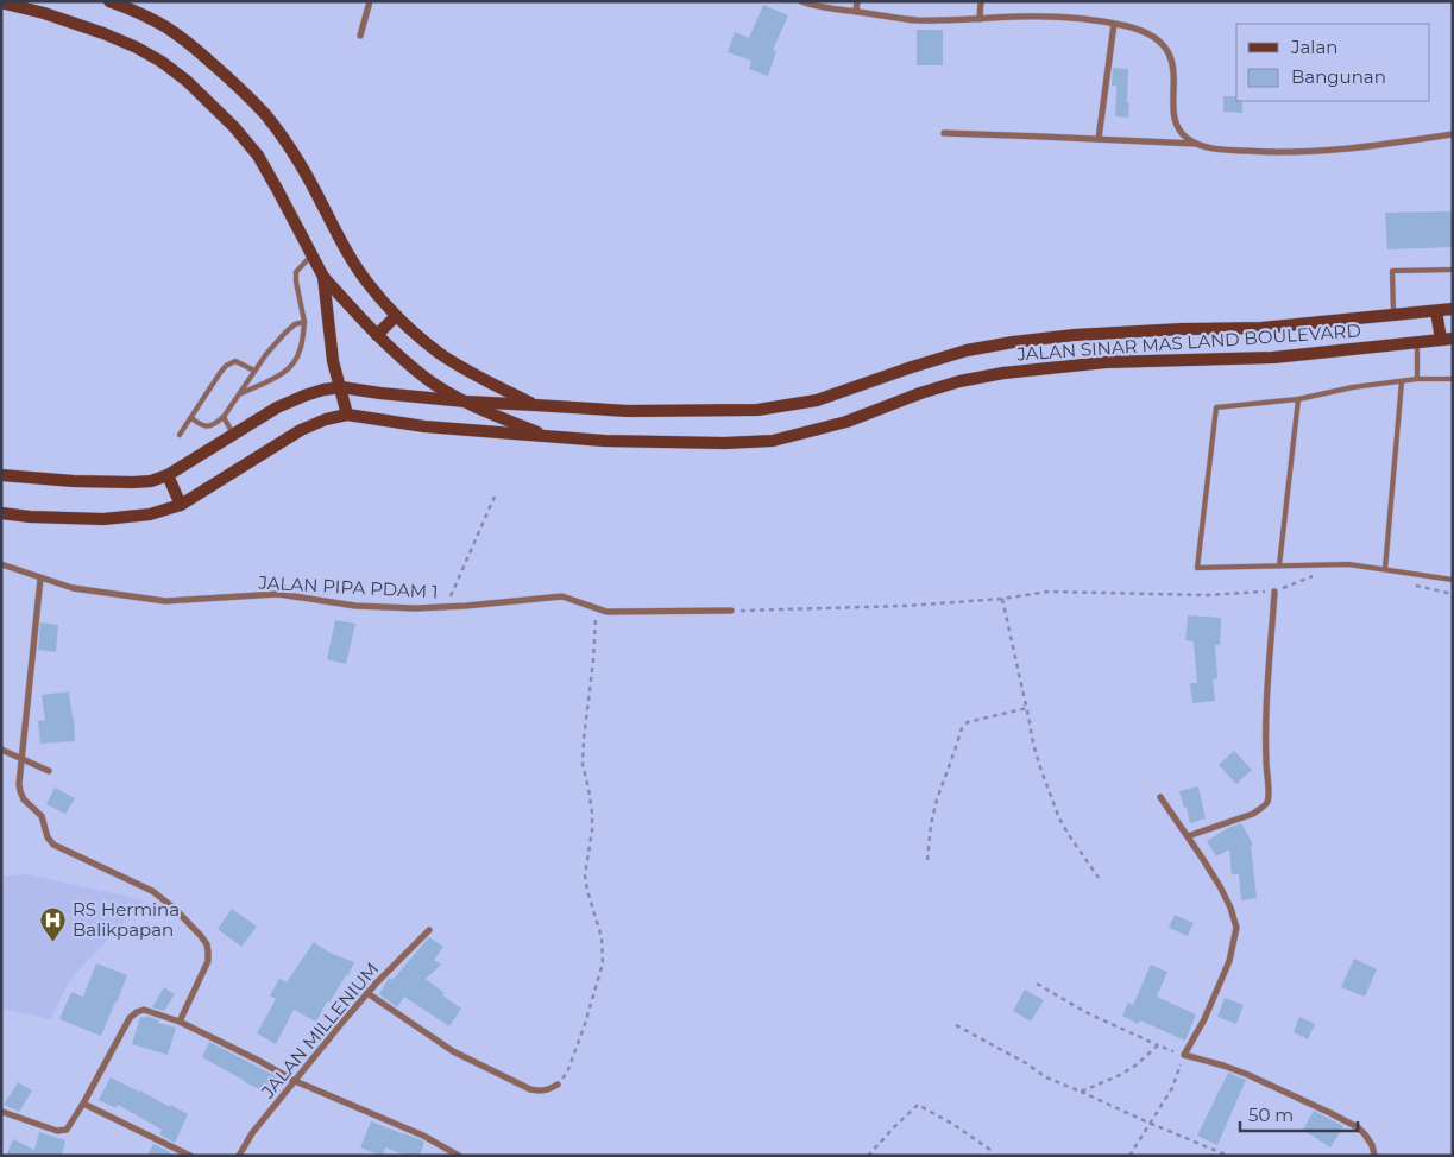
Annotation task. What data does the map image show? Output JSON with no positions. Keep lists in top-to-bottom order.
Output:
{
  "streets": {
    "street": ["JALAN SINAR MAS LAND BOULEVARD", "JALAN PIPA PDAM 1", "JALAN MILLENIUM"]
  },
  "places": {
    "hospital": ["RS Hermina Balikpapan"]
  },
  "legend": ["Jalan", "Bangunan"],
  "scale_bar": "50 m"
}
